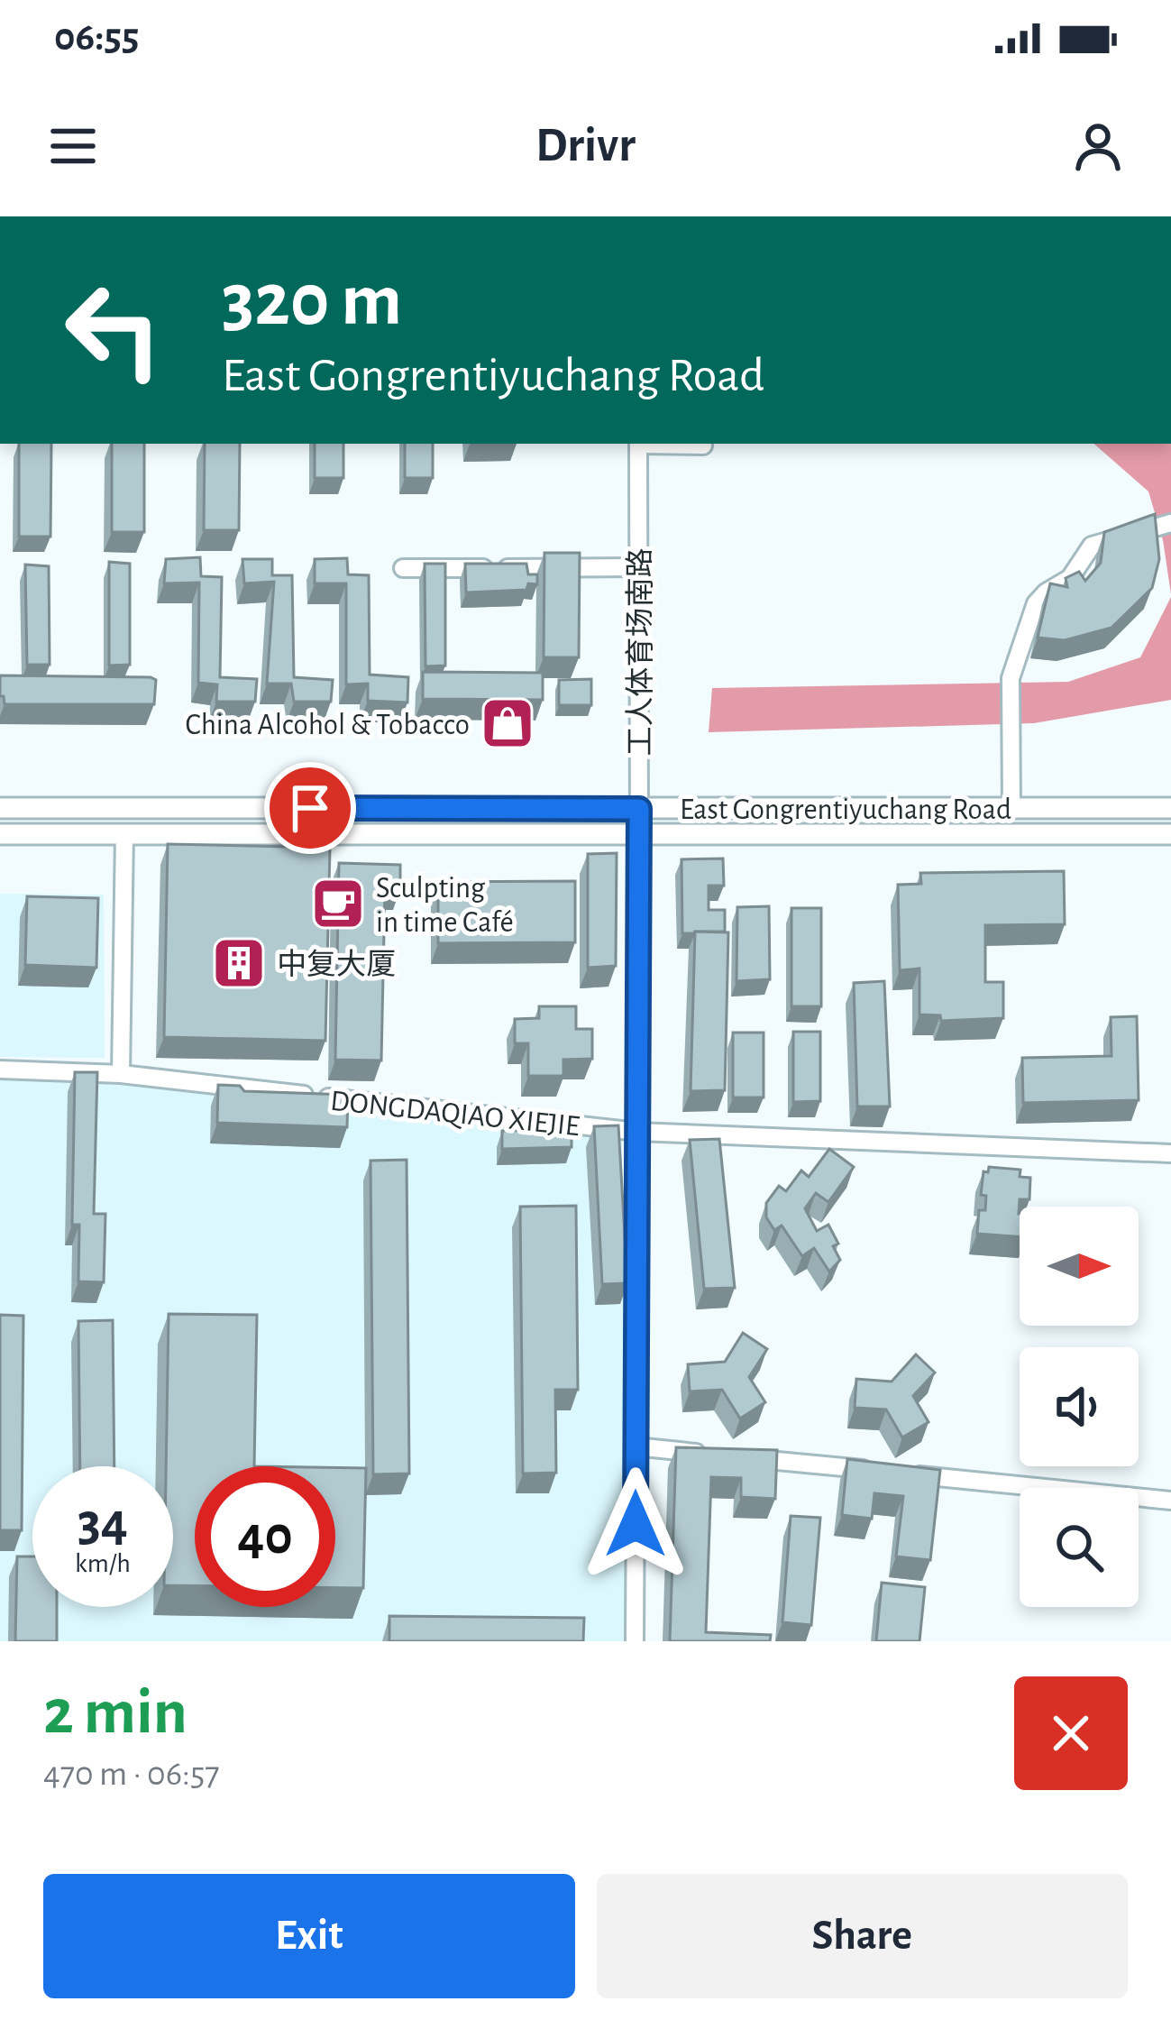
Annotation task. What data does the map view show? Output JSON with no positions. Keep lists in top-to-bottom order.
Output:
{
  "streets": {
    "main road": ["East Gongrentiyuchang Road"],
    "street": ["工人体育场南路", "DONGDAQIAO XIEJIE"]
  },
  "crossings": [
    ["工人体育场南路", "East Gongrentiyuchang Road"],
    ["工人体育场南路", "DONGDAQIAO XIEJIE"]
  ],
  "places": {
    "shop": ["China Alcohol & Tobacco"],
    "cafe": ["Sculpting in time Café"],
    "building": ["中复大厦"]
  },
  "north": "right",
  "page": {
    "status": "06:55",
    "header": "Drivr",
    "turn": ["320 m", "East Gongrentiyuchang Road"],
    "speed": "34 km/h",
    "limit": "40",
    "heading": ["2 min", "470 m · 06:57"],
    "buttons": ["Exit", "Share"]
  }
}
